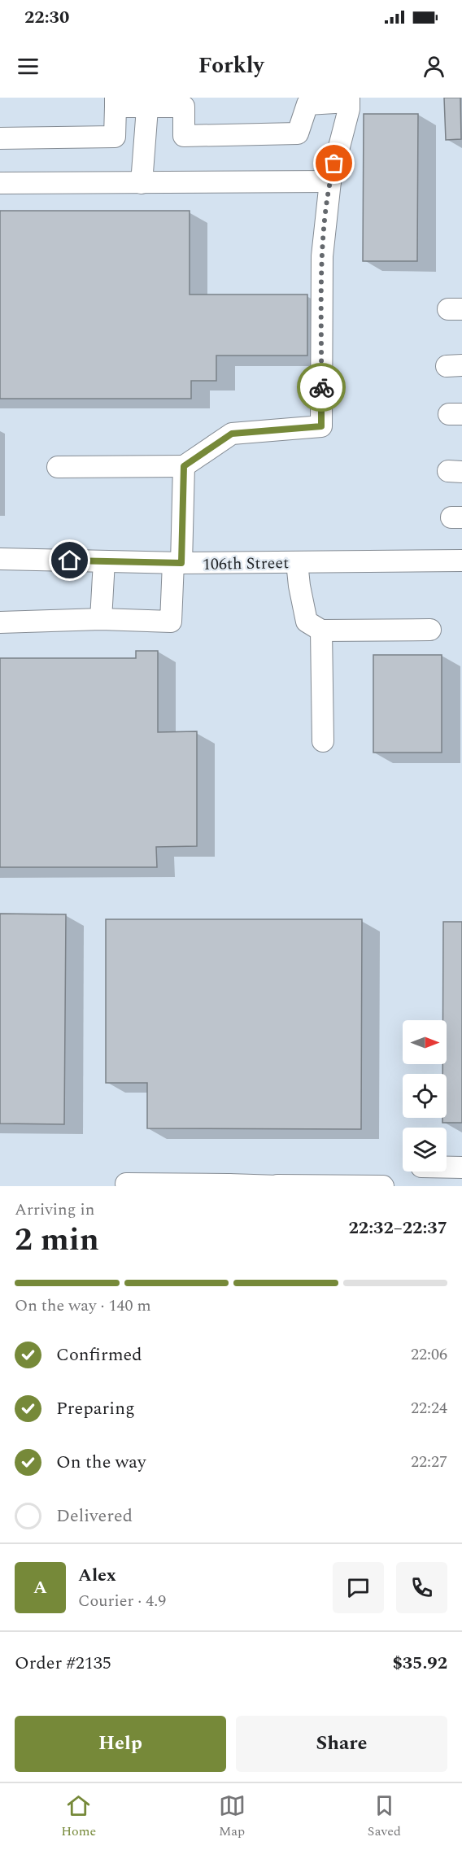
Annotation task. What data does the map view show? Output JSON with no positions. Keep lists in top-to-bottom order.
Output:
{
  "streets": {
    "street": ["106th Street"]
  },
  "north": "right",
  "page": {
    "status": "22:30",
    "header": "Forkly",
    "heading": ["2 min", "Arriving in", "22:32–22:37"],
    "panel": [
      "Alex",
      "Courier · 4.9",
      "Order #2135",
      "$35.92"
    ],
    "bar": "On the way · 140 m",
    "list": [
      ["Confirmed", "22:06"],
      ["Preparing", "22:24"],
      ["On the way", "22:27"],
      "Delivered"
    ],
    "round": "A",
    "buttons": ["Help", "Share"],
    "tabs": ["Home", "Map", "Saved"]
  }
}
